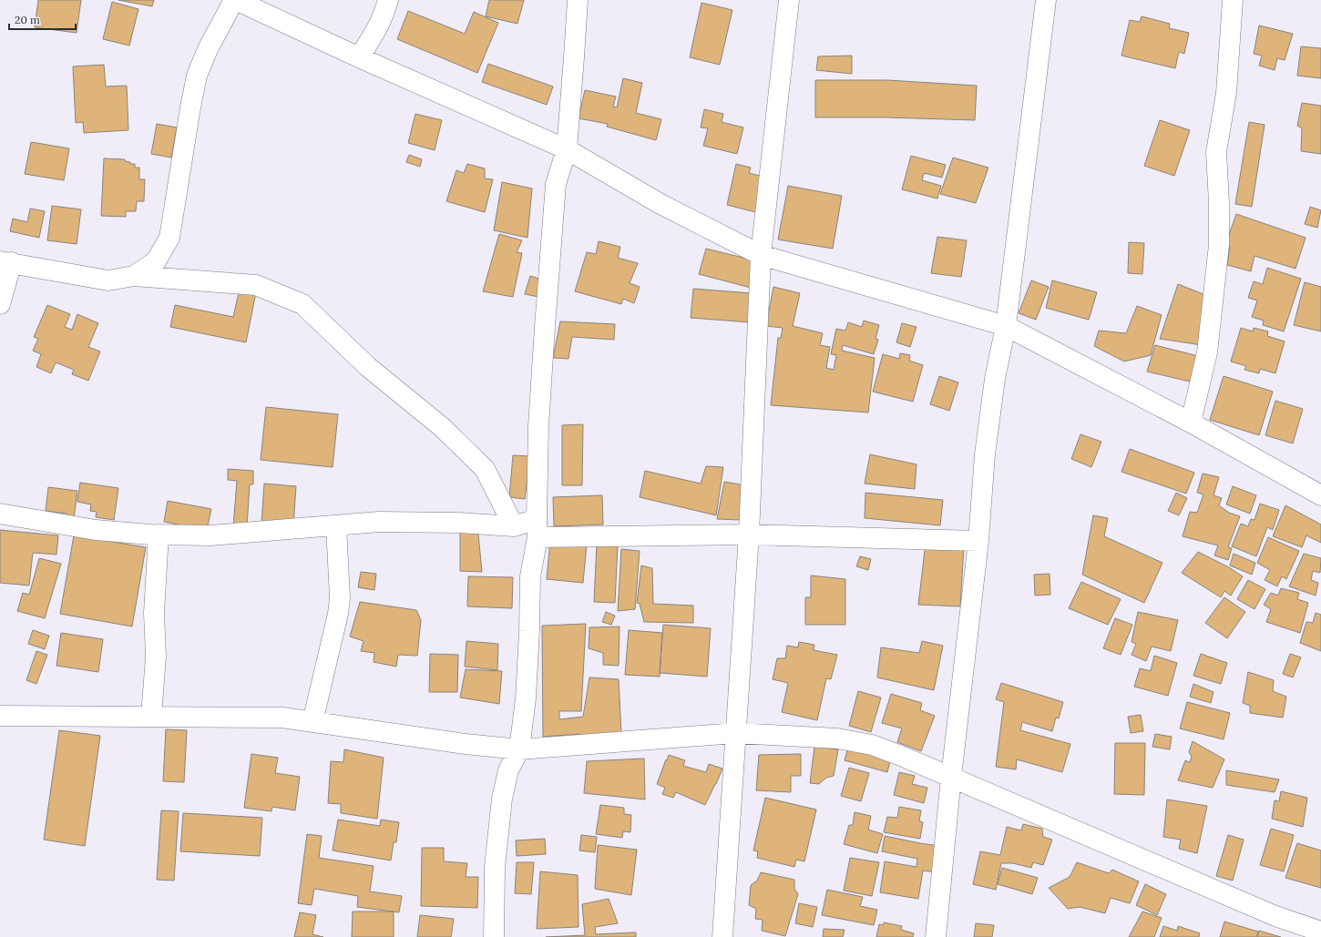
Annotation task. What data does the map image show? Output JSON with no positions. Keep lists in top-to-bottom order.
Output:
{
  "scale_bar": "20 m"
}
